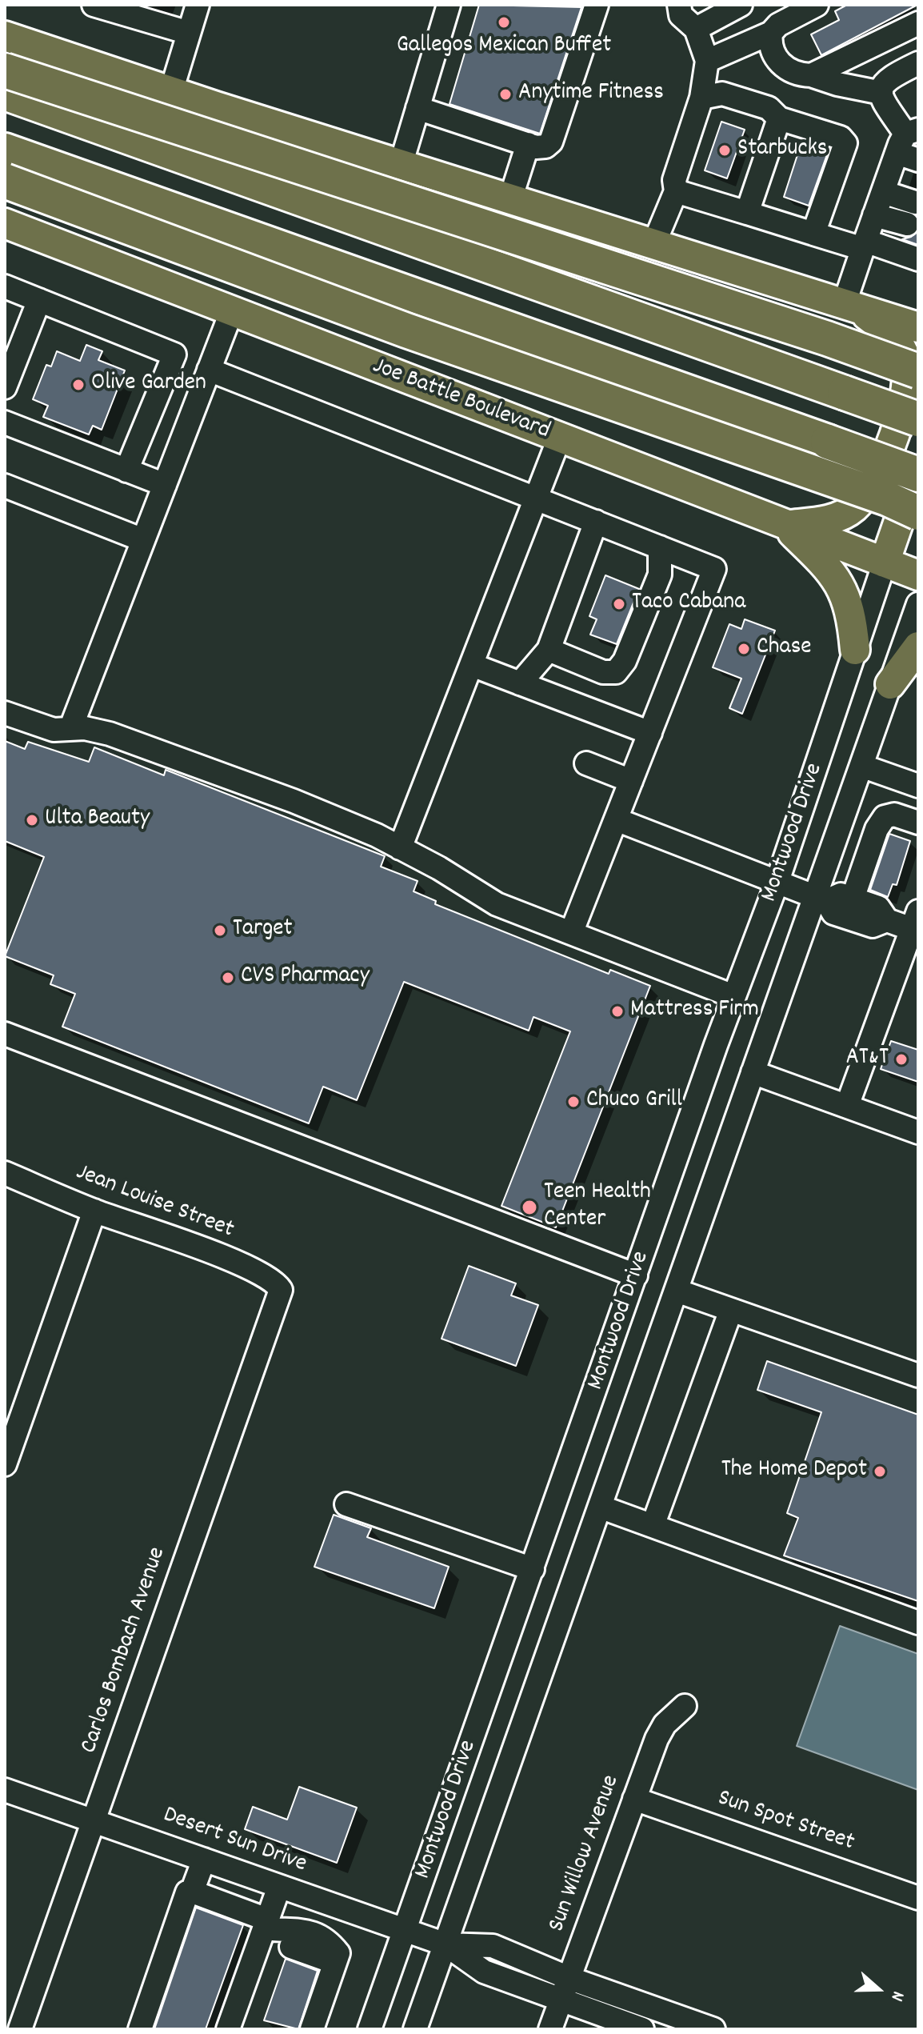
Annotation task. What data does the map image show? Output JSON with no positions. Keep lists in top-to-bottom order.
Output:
{
  "streets": {
    "main road": ["Joe Battle Boulevard", "Montwood Drive"],
    "street": [
      "Jean Louise Street",
      "Carlos Bombach Avenue",
      "Sun Spot Street",
      "Desert Sun Drive",
      "Sun Willow Avenue"
    ]
  },
  "crossings": [
    ["Joe Battle Boulevard", "Montwood Drive"],
    ["Montwood Drive", "Desert Sun Drive"],
    ["Jean Louise Street", "Carlos Bombach Avenue"],
    ["Carlos Bombach Avenue", "Desert Sun Drive"],
    ["Sun Spot Street", "Sun Willow Avenue"],
    ["Desert Sun Drive", "Sun Willow Avenue"]
  ],
  "places": [
    "Gallegos Mexican Buffet",
    "Anytime Fitness",
    "Starbucks",
    "Olive Garden",
    "Taco Cabana",
    "Chase",
    "Ulta Beauty",
    "Target",
    "CVS Pharmacy",
    "Mattress Firm",
    "AT&T",
    "Chuco Grill",
    "Teen Health Center",
    "The Home Depot"
  ],
  "north": "right"
}
